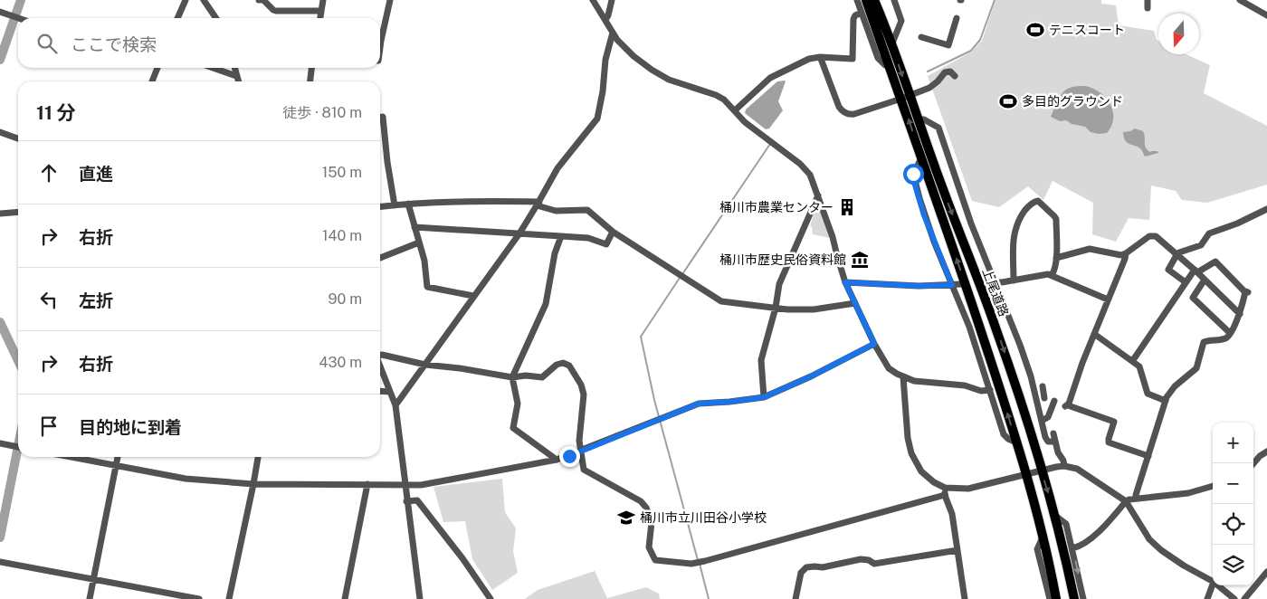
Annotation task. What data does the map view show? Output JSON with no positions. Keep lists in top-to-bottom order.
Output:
{
  "streets": {
    "highway": ["上尾道路"]
  },
  "places": {
    "sports": ["テニスコート", "多目的グラウンド"],
    "building": ["桶川市農業センター"],
    "museum": ["桶川市歴史民俗資料館"],
    "school or university": ["桶川市立川田谷小学校"]
  },
  "north": "bottom",
  "page": {
    "search": "ここで検索",
    "heading": ["11 分", "徒歩 · 810 m"],
    "list": [
      ["直進", "150 m"],
      ["右折", "140 m"],
      ["左折", "90 m"],
      ["右折", "430 m"],
      "目的地に到着"
    ],
    "map_buttons": ["+", "−"]
  }
}
